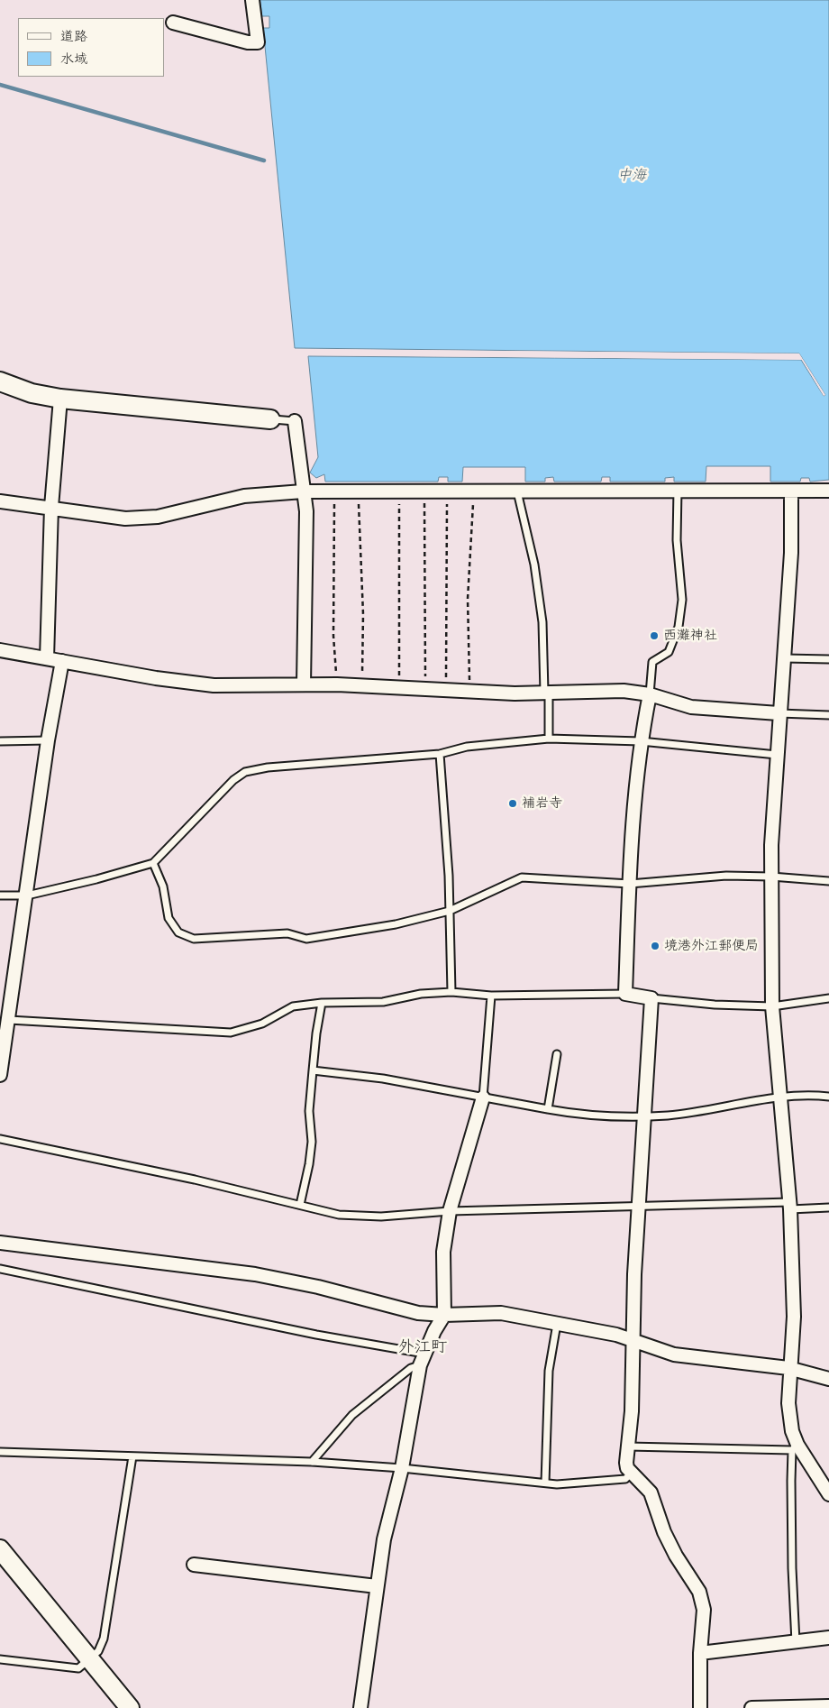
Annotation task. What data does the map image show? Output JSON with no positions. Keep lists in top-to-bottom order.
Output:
{
  "districts": ["外江町"],
  "water": ["中海"],
  "places": ["西灘神社", "補岩寺", "境港外江郵便局"],
  "legend": ["道路", "水域"]
}
